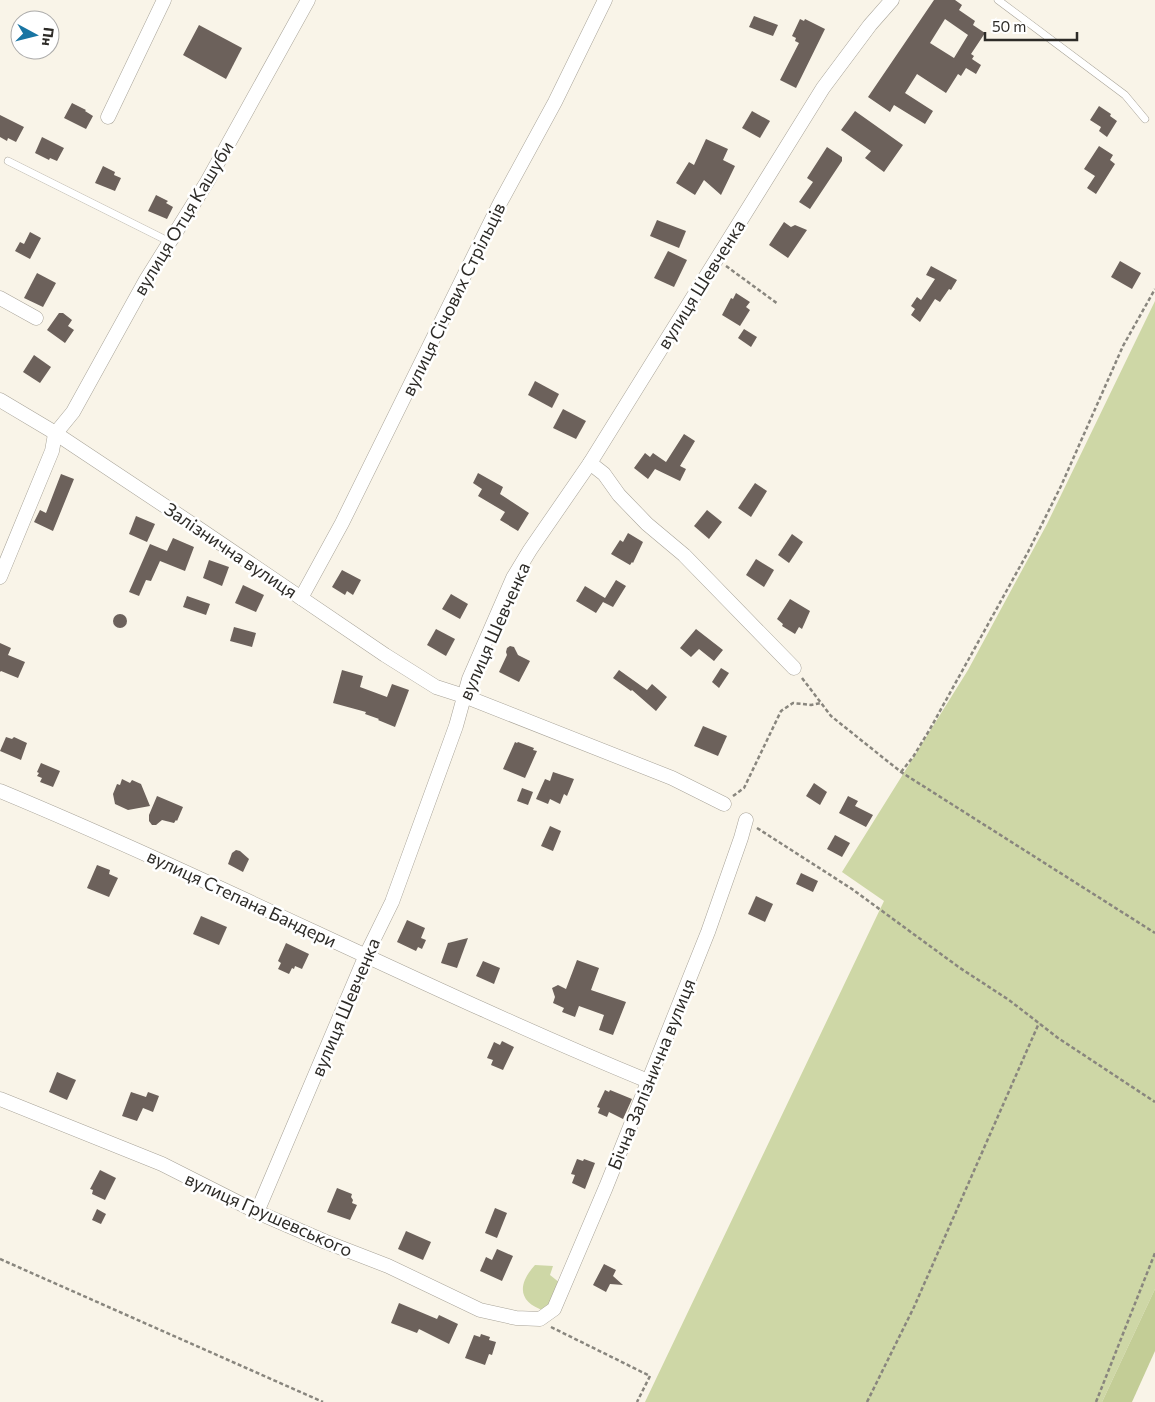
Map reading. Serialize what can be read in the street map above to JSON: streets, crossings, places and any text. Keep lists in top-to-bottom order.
{
  "streets": {
    "street": [
      "вулиця Отця Кашуби",
      "вулиця Шевченка",
      "вулиця Січових Стрільців",
      "Залізнична вулиця",
      "вулиця Степана Бандери",
      "Бічна Залізнична вулиця",
      "вулиця Грушевського"
    ]
  },
  "crossings": [
    ["вулиця Отця Кашуби", "Залізнична вулиця"],
    ["вулиця Шевченка", "Залізнична вулиця"],
    ["вулиця Шевченка", "вулиця Степана Бандери"],
    ["вулиця Шевченка", "вулиця Грушевського"],
    ["вулиця Січових Стрільців", "Залізнична вулиця"],
    ["вулиця Степана Бандери", "Бічна Залізнична вулиця"],
    ["Бічна Залізнична вулиця", "вулиця Грушевського"]
  ],
  "scale_bar": "50 m",
  "north": "right"
}
